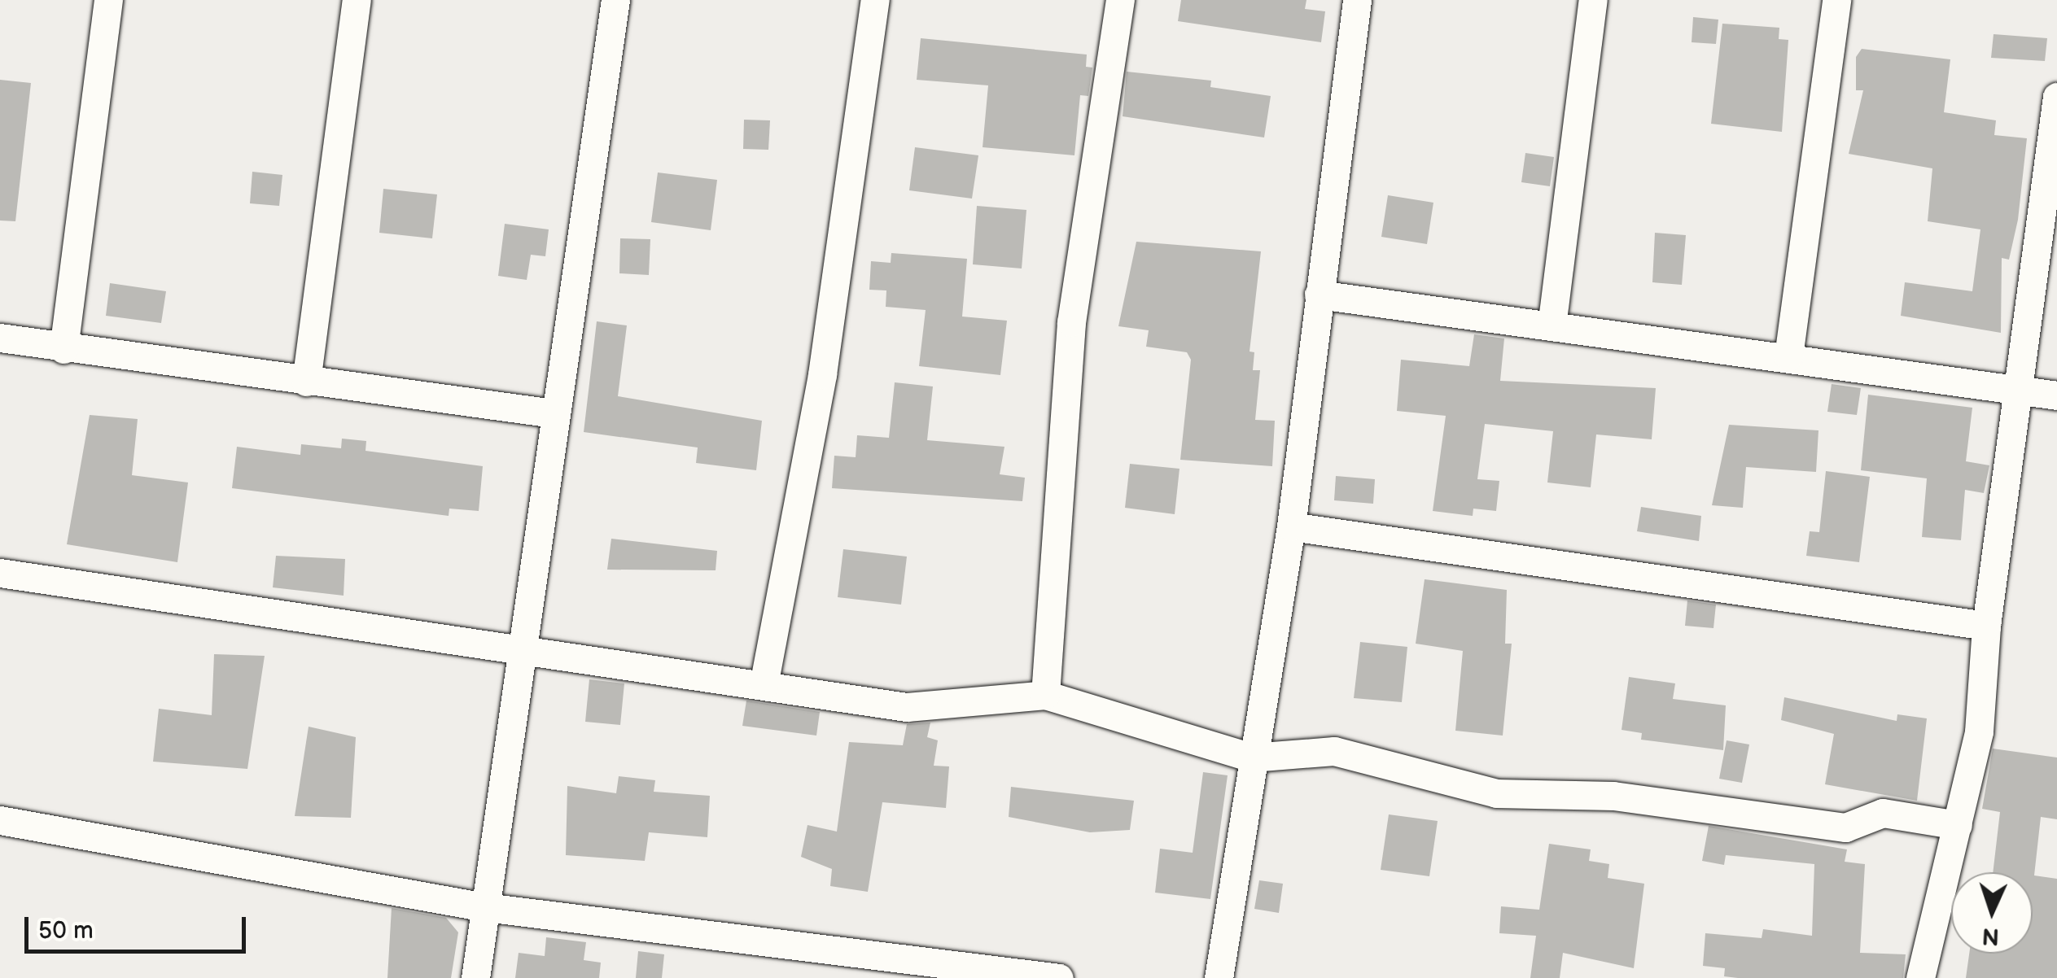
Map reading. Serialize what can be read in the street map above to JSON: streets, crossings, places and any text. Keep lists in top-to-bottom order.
{
  "scale_bar": "50 m",
  "north": "bottom"
}
